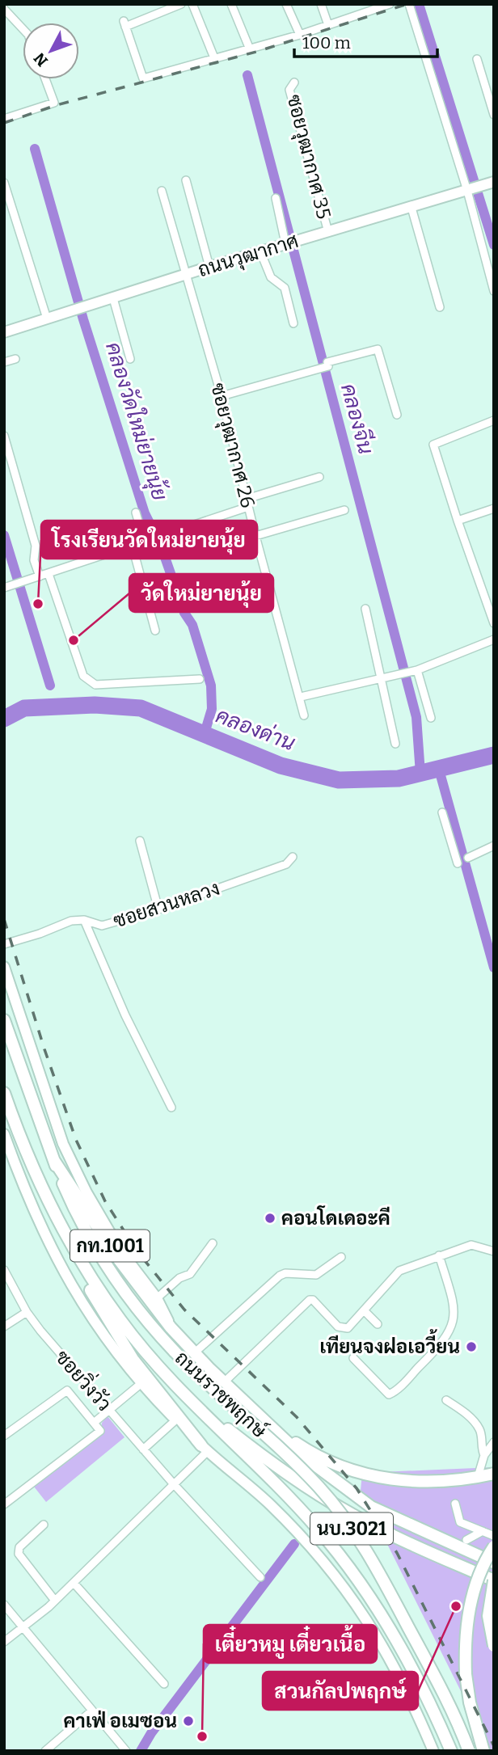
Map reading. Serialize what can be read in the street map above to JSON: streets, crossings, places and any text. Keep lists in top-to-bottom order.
{
  "streets": {
    "main road": [
      "ถนนวุฒากาศ",
      "กท.1001",
      "ถนนราชพฤกษ์",
      "นบ.3021"
    ],
    "street": [
      "ซอยวุฒากาศ 35",
      "ซอยวุฒากาศ 26",
      "ซอยสวนหลวง",
      "ซอยวิ่งวัว"
    ]
  },
  "crossings": [
    ["ซอยวุฒากาศ 35", "ถนนวุฒากาศ"],
    ["ถนนวุฒากาศ", "ซอยวุฒากาศ 26"],
    ["กท.1001", "ถนนราชพฤกษ์"]
  ],
  "water": ["คลองจีน", "คลองวัดใหม่ยายนุ้ย", "คลองด่าน"],
  "places": [
    "โรงเรียนวัดใหม่ยายนุ้ย",
    "วัดใหม่ยายนุ้ย",
    "คอนโดเดอะคี",
    "เทียนจงฝอเอวี้ยน",
    "สวนกัลปพฤกษ์",
    "คาเฟ่ อเมซอน",
    "เตี๋ยวหมู เตี๋ยวเนื้อ"
  ],
  "scale_bar": "100 m",
  "north": "bottom left"
}
